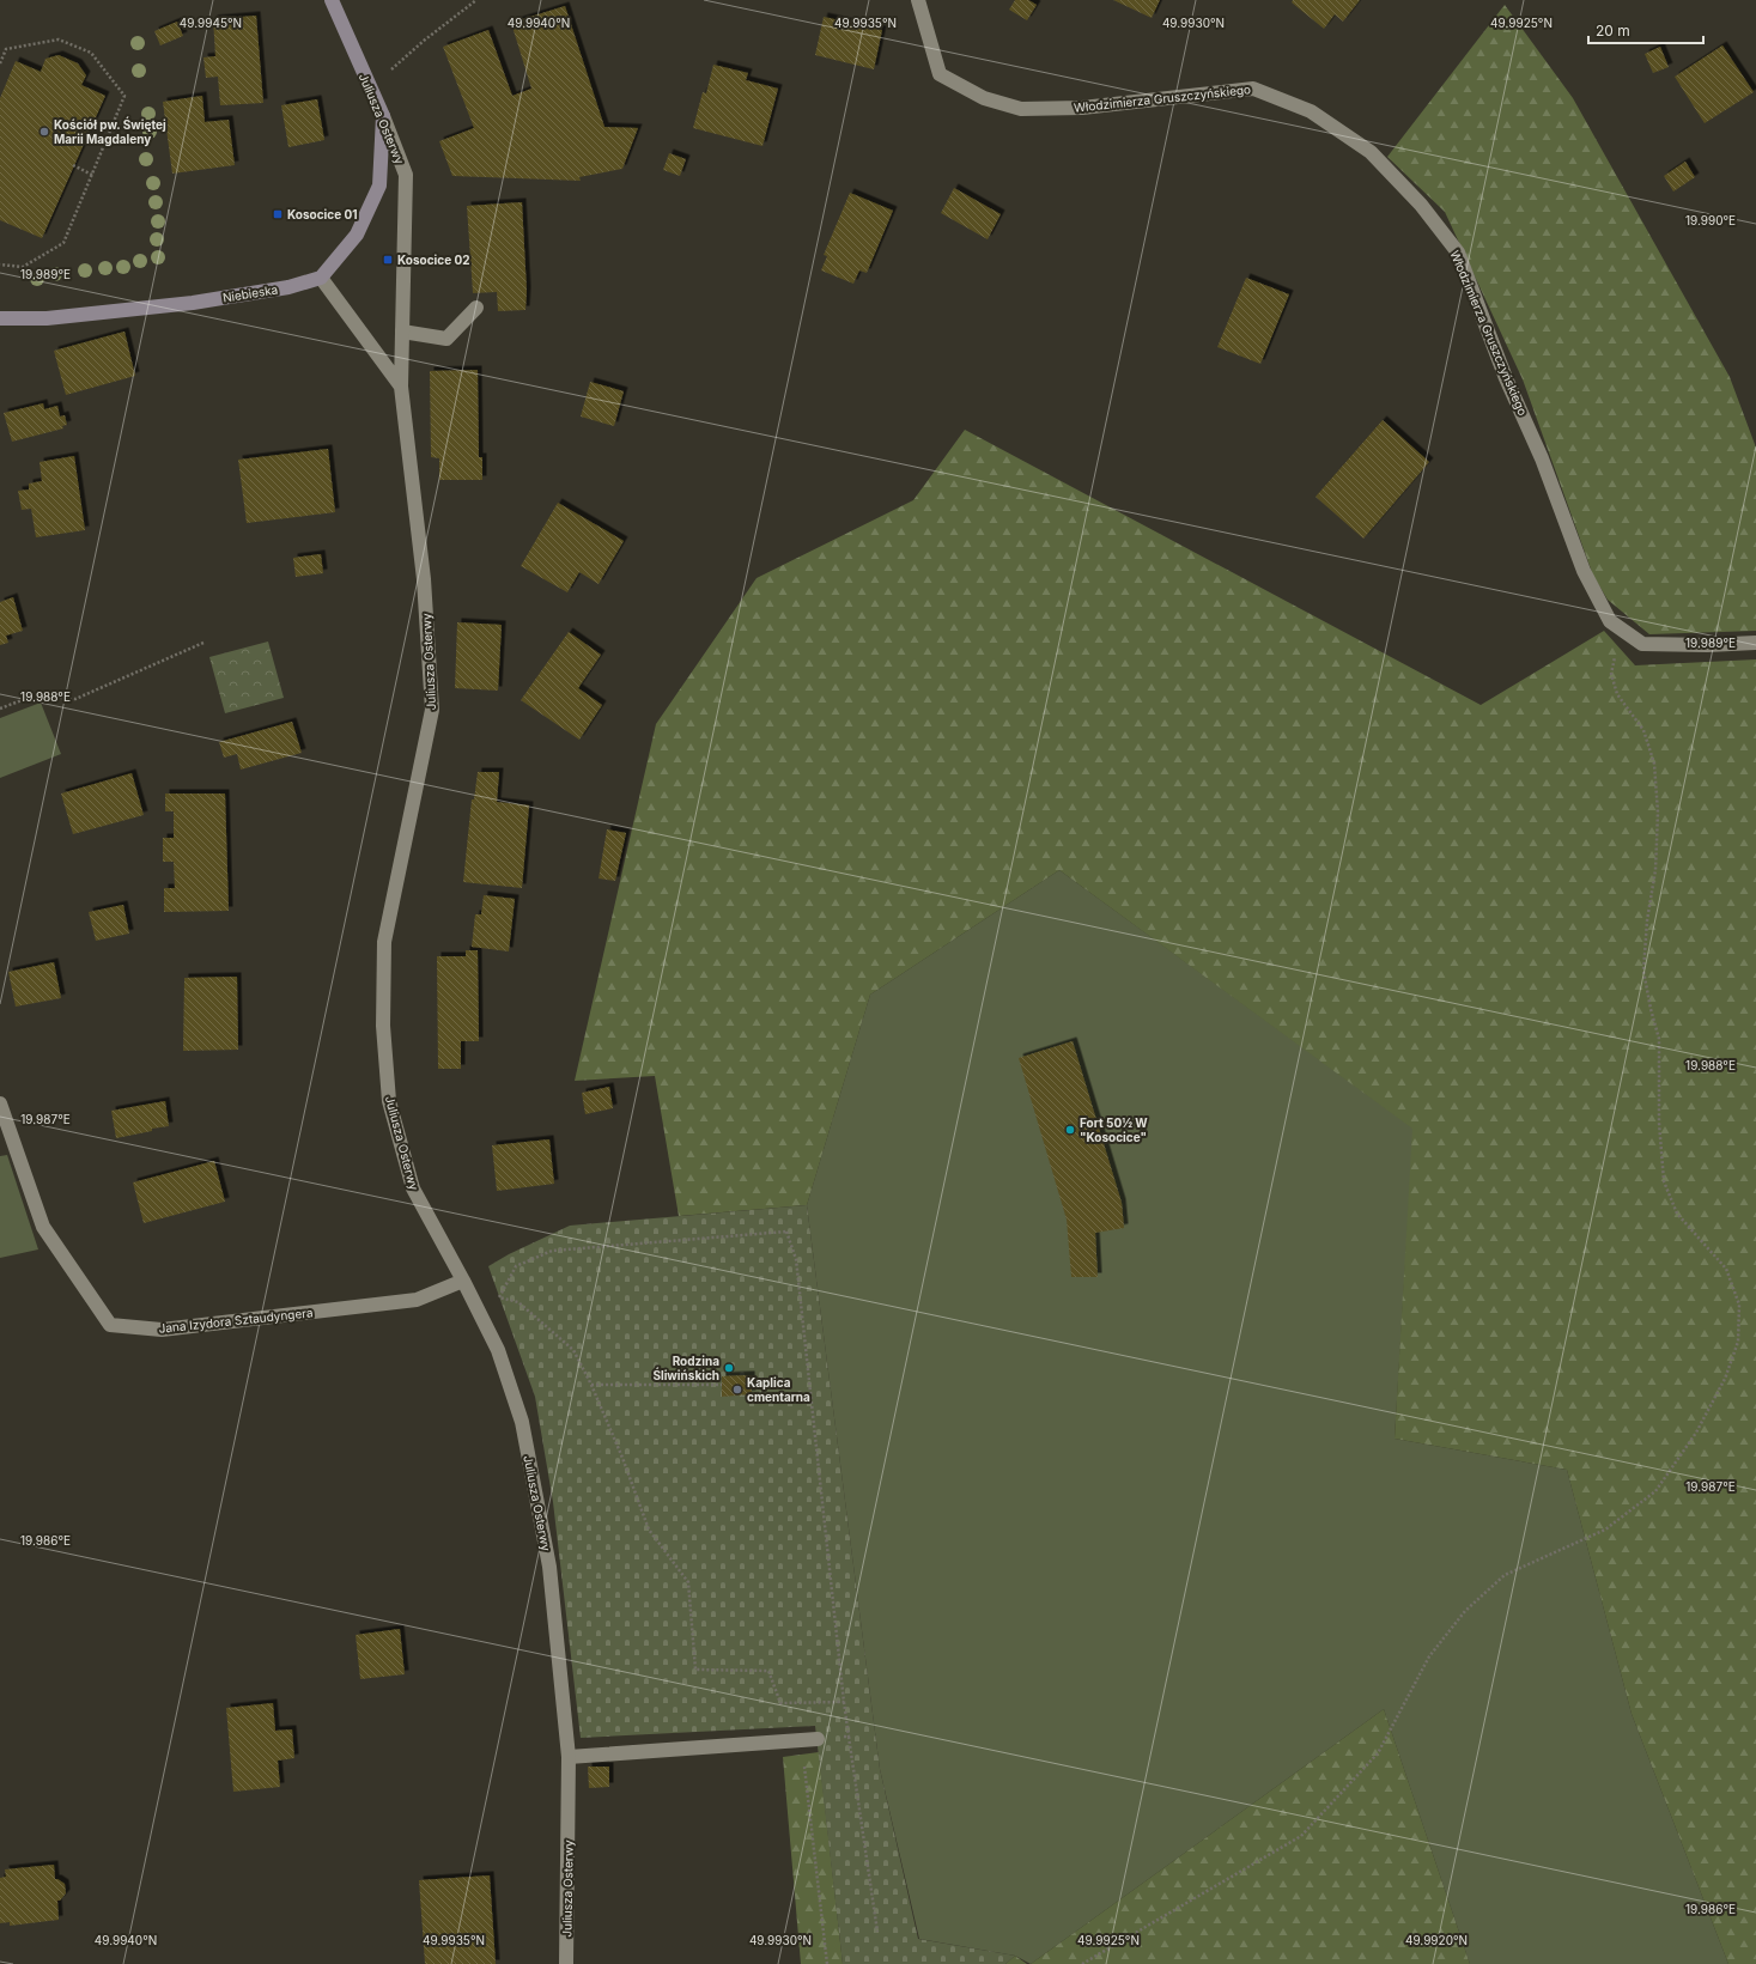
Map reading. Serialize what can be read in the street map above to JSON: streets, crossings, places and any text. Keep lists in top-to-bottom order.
{
  "streets": {
    "street": [
      "Włodzimierza Gruszczyńskiego",
      "Juliusza Osterwy",
      "Niebieska",
      "Jana Izydora Sztaudyngera"
    ]
  },
  "crossings": [
    ["Juliusza Osterwy", "Niebieska"],
    ["Juliusza Osterwy", "Jana Izydora Sztaudyngera"]
  ],
  "places": {
    "other": [
      "Kościół pw. Świętej Marii Magdaleny",
      "Fort 50½ W \"Kosocice\"",
      "Rodzina Śliwińskich",
      "Kaplica cmentarna"
    ],
    "transit": ["Kosocice 01", "Kosocice 02"]
  },
  "scale_bar": "20 m",
  "coordinates": [
    "49.9945°N",
    "49.9940°N",
    "49.9935°N",
    "49.9930°N",
    "49.9925°N",
    "19.990°E",
    "19.989°E",
    "19.988°E",
    "19.987°E",
    "19.986°E",
    "49.9920°N"
  ]
}
